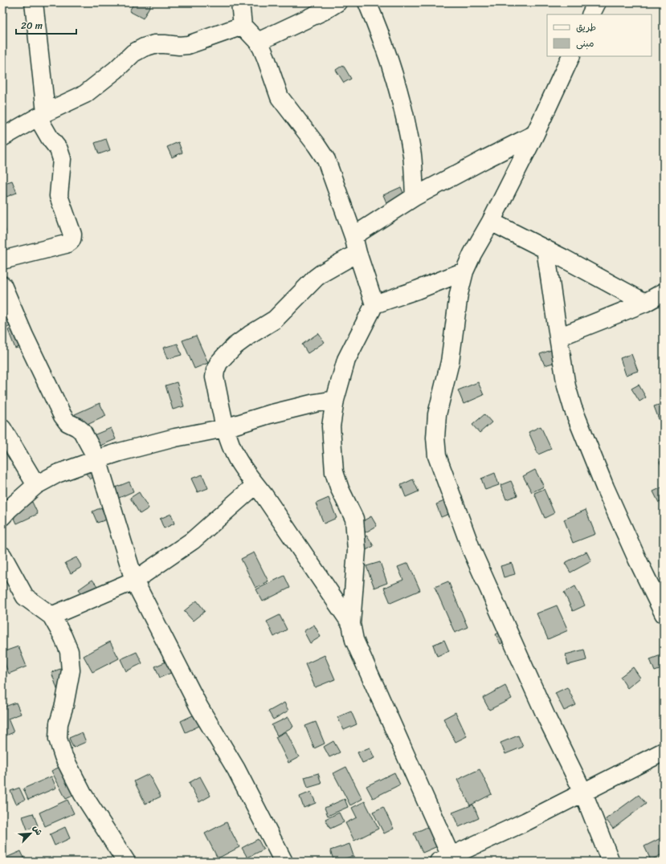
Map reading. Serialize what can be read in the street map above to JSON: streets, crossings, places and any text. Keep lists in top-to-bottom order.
{
  "legend": ["طريق", "مبنى"],
  "scale_bar": "20 m",
  "north": "top right"
}
